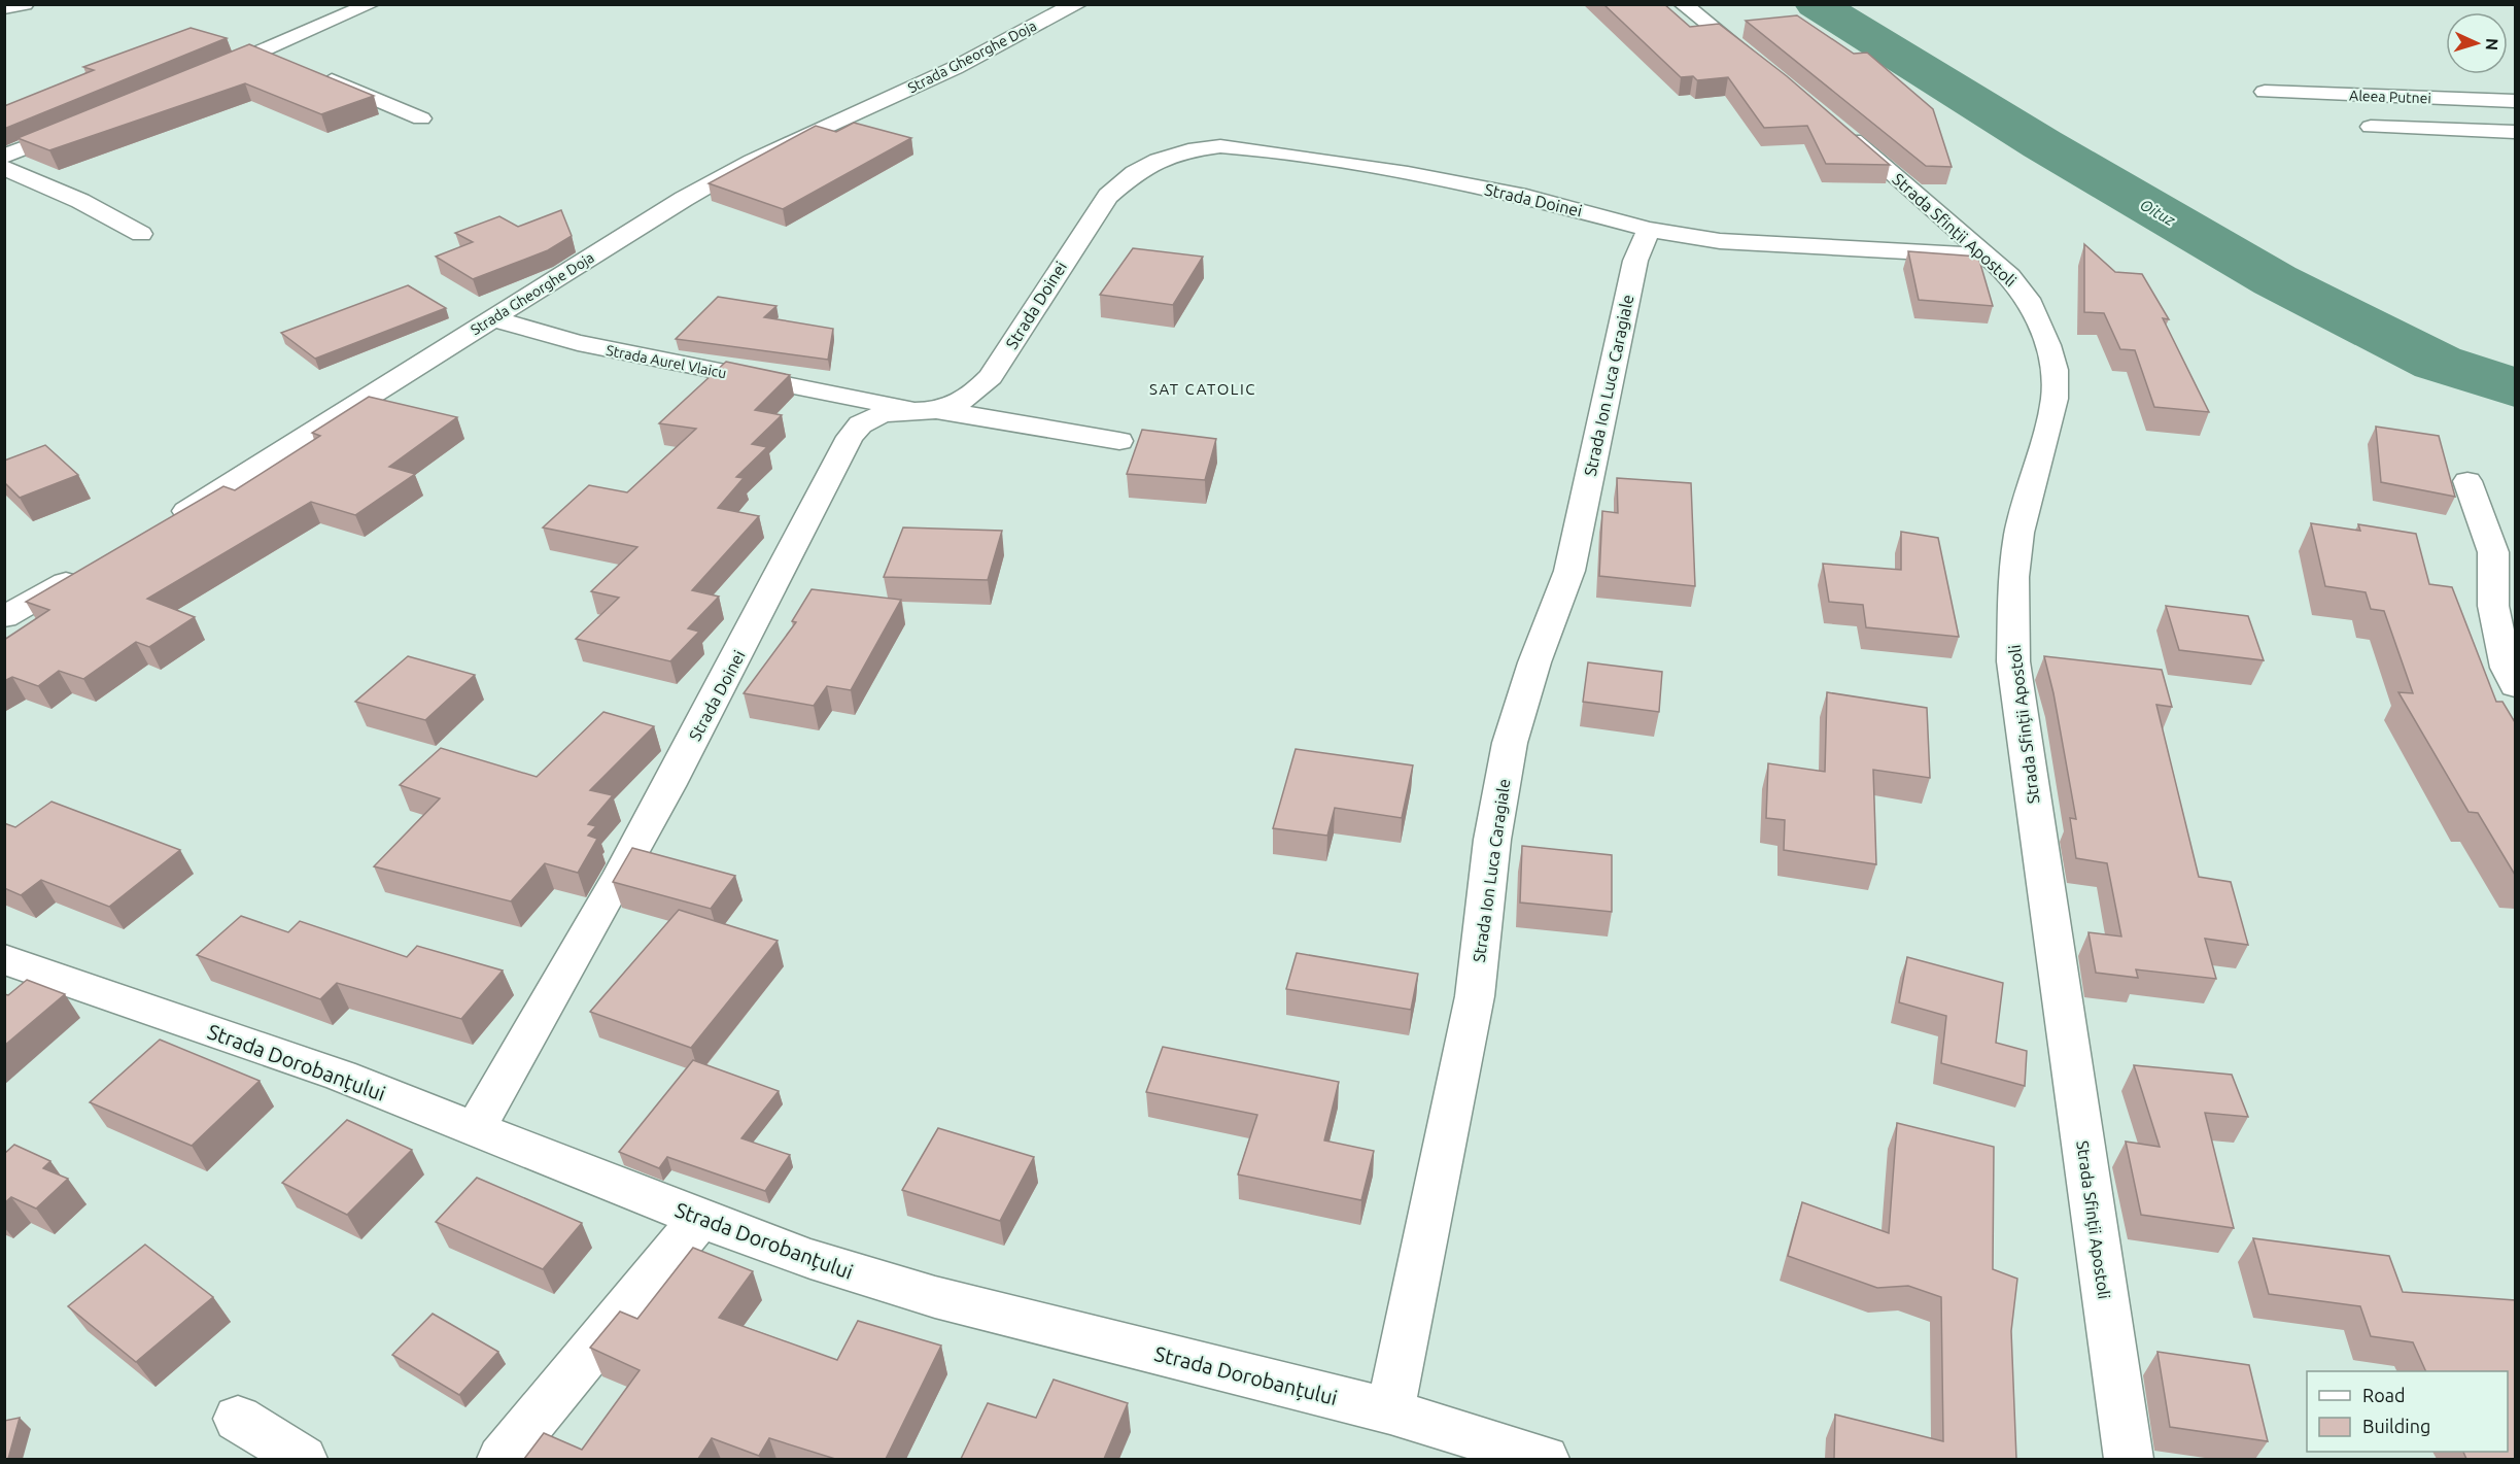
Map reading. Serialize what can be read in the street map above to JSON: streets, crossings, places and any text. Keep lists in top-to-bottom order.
{
  "streets": {
    "street": [
      "Strada Gheorghe Doja",
      "Aleea Putnei",
      "Strada Doinei",
      "Strada Sfinții Apostoli",
      "Strada Aurel Vlaicu",
      "Strada Ion Luca Caragiale",
      "Strada Dorobanțului"
    ]
  },
  "crossings": [
    ["Strada Gheorghe Doja", "Strada Aurel Vlaicu"],
    ["Strada Doinei", "Strada Sfinții Apostoli"],
    ["Strada Doinei", "Strada Aurel Vlaicu"],
    ["Strada Doinei", "Strada Ion Luca Caragiale"],
    ["Strada Doinei", "Strada Dorobanțului"],
    ["Strada Ion Luca Caragiale", "Strada Dorobanțului"]
  ],
  "districts": ["SAT CATOLIC"],
  "water": ["Oituz"],
  "legend": ["Road", "Building"],
  "north": "right"
}
